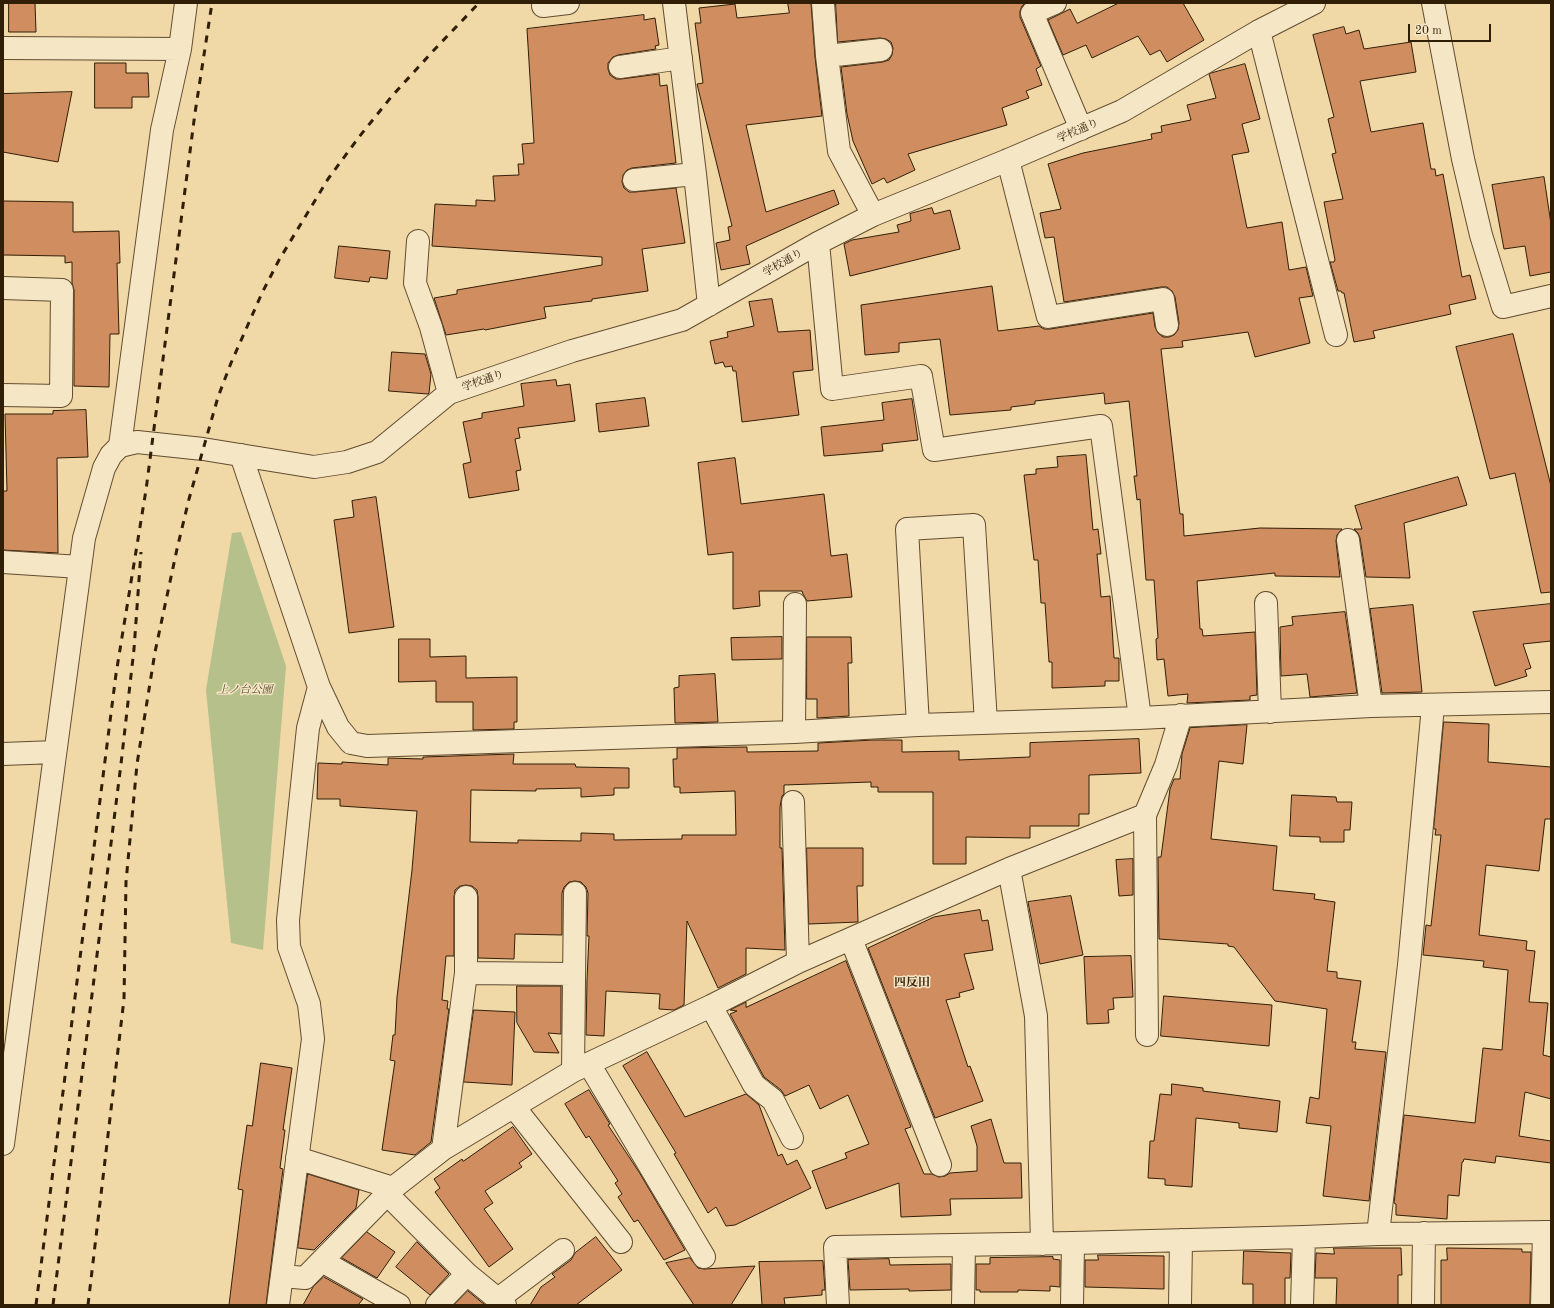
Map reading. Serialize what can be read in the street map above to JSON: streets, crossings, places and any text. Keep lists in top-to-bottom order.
{
  "streets": {
    "street": ["学校通り"]
  },
  "districts": ["四反田"],
  "parks": ["上ノ台公園"],
  "scale_bar": "20 m"
}
